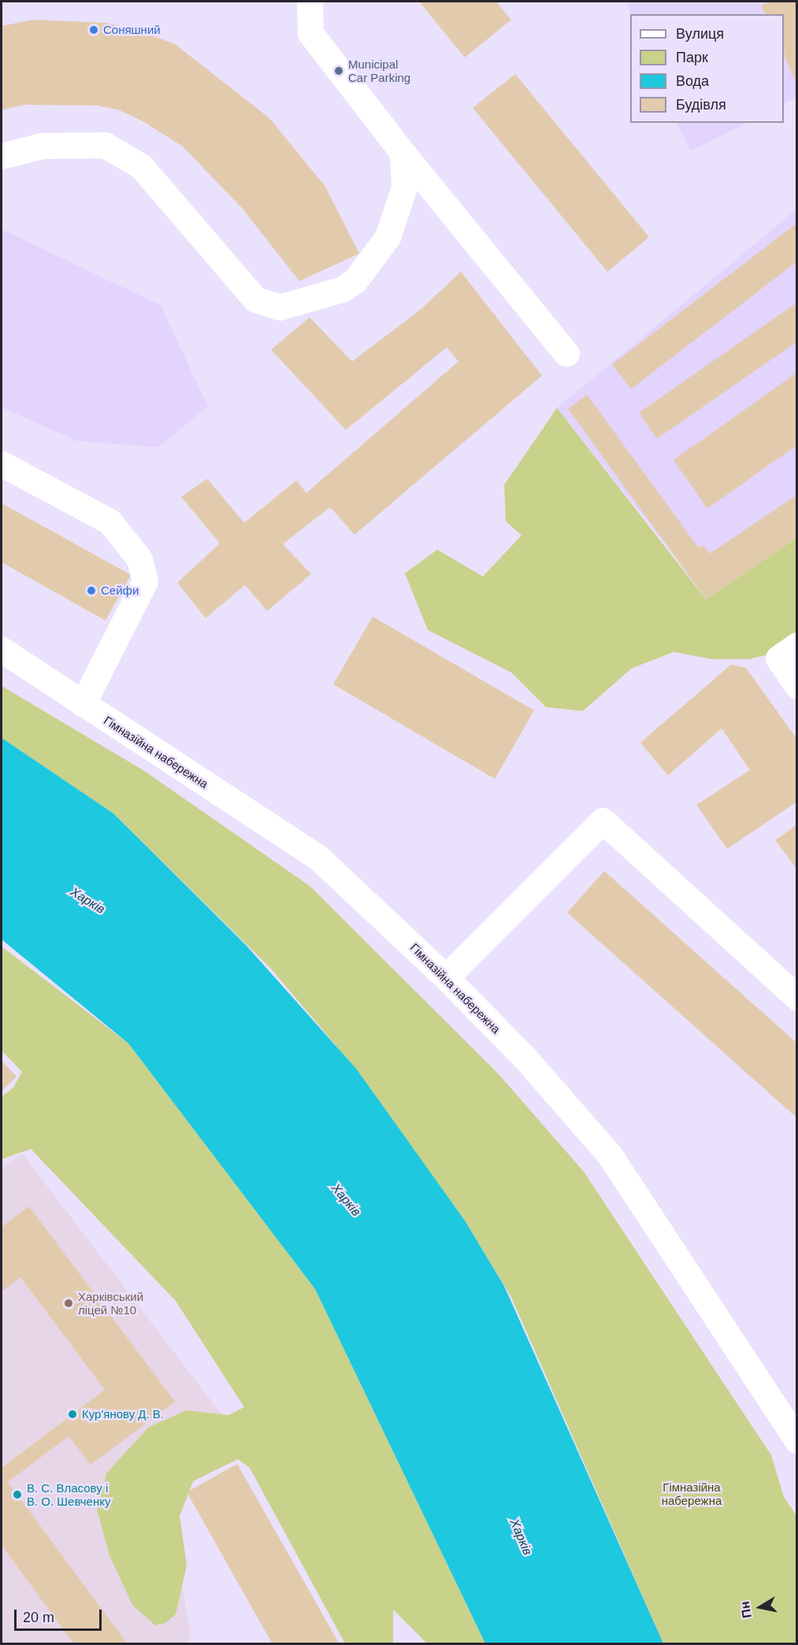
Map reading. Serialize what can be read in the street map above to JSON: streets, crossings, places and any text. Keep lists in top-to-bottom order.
{
  "streets": {
    "main road": ["Гімназійна набережна"]
  },
  "water": ["Харків"],
  "parks": ["Гімназійна набережна"],
  "places": [
    "Соняшний",
    "Municipal Car Parking",
    "Сейфи",
    "Харківський ліцей №10",
    "Кур'янову Д. В.",
    "В. С. Власову і В. О. Шевченку"
  ],
  "legend": [
    "Вулиця",
    "Парк",
    "Вода",
    "Будівля"
  ],
  "scale_bar": "20 m",
  "north": "left"
}
